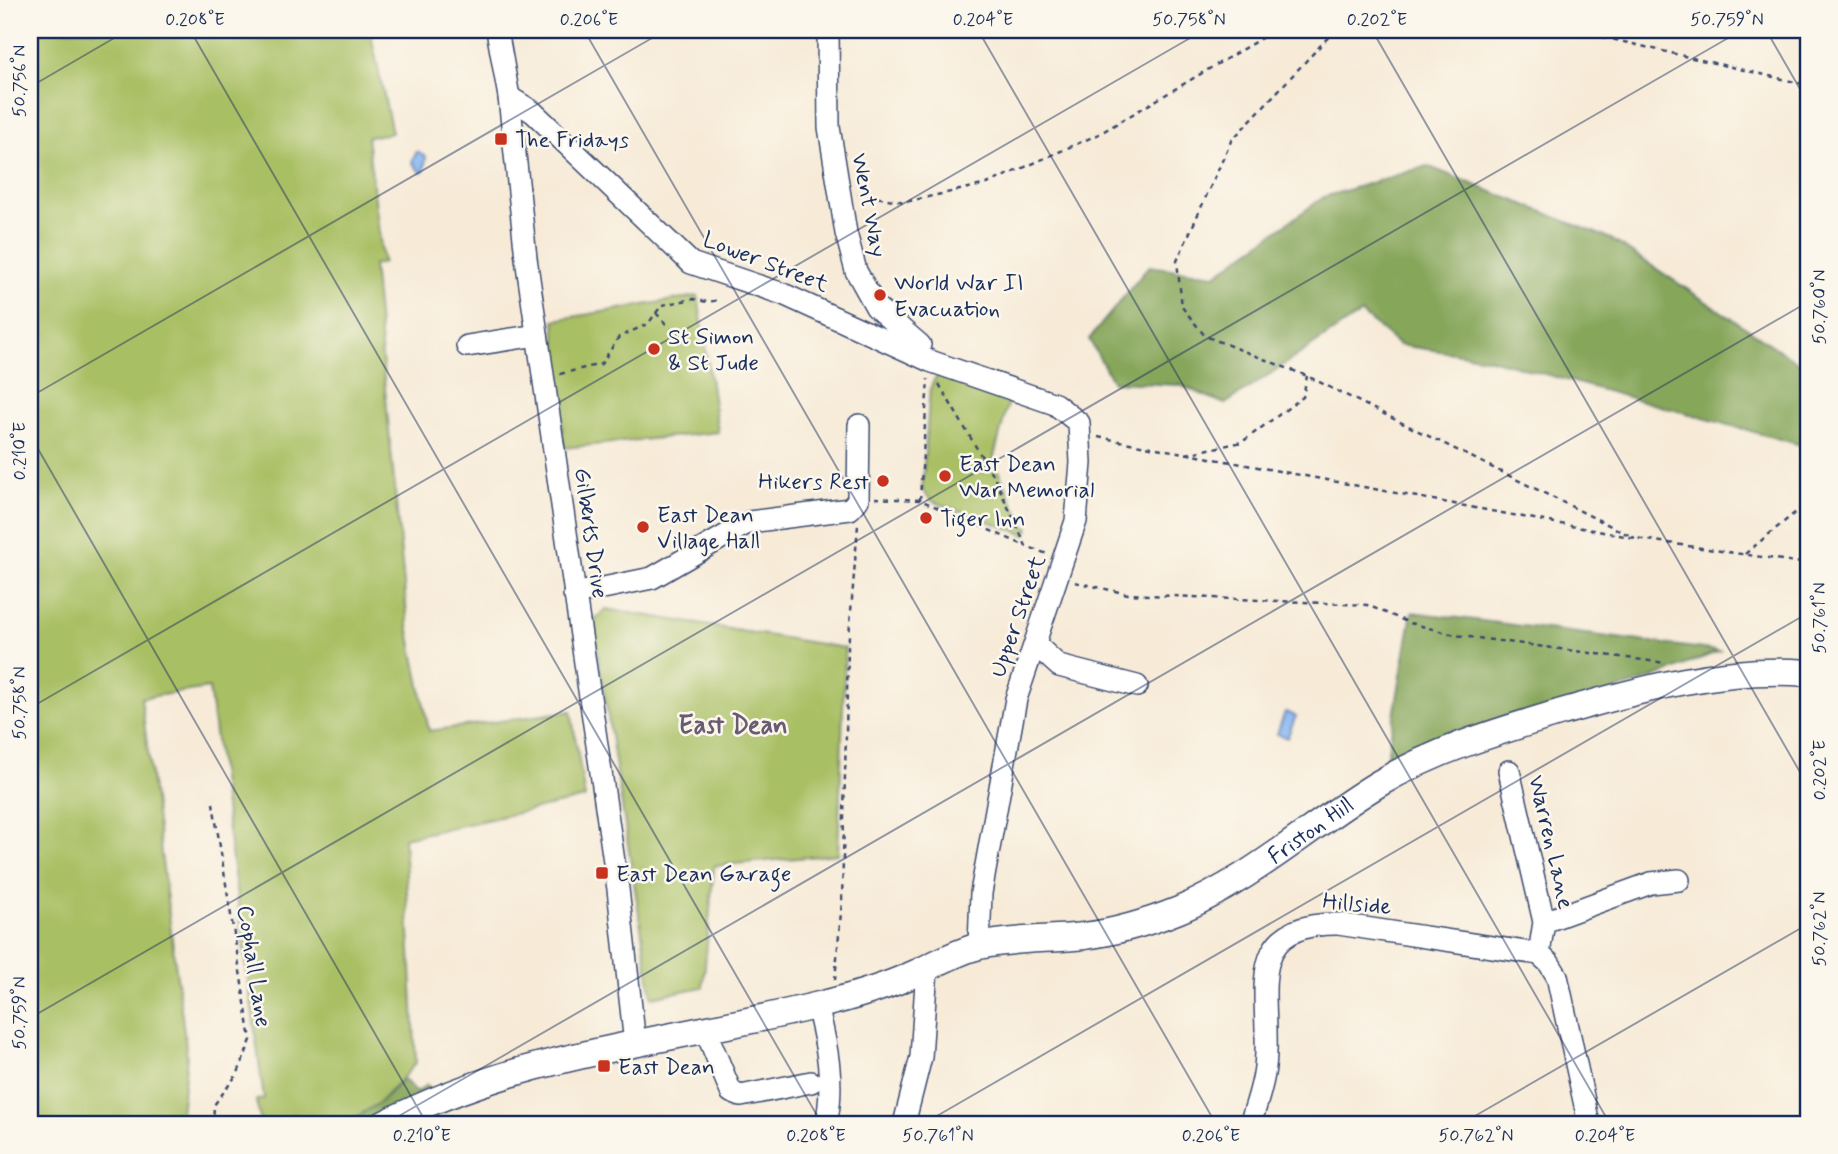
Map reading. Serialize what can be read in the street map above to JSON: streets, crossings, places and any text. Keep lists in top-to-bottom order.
{
  "streets": {
    "main road": ["Friston Hill"],
    "street": [
      "Went Way",
      "Lower Street",
      "Gilberts Drive",
      "Upper Street",
      "Warren Lane",
      "Hillside"
    ],
    "path": ["Cophall Lane"]
  },
  "crossings": [
    ["Went Way", "Lower Street"],
    ["Lower Street", "Gilberts Drive"],
    ["Gilberts Drive", "Friston Hill"],
    ["Upper Street", "Friston Hill"],
    ["Warren Lane", "Hillside"]
  ],
  "districts": ["East Dean"],
  "places": {
    "transit": ["The Fridays", "East Dean Garage", "East Dean"],
    "other": [
      "World War II Evacuation",
      "St Simon & St Jude",
      "East Dean War Memorial",
      "Hikers Rest",
      "Tiger Inn",
      "East Dean Village Hall"
    ]
  },
  "coordinates": [
    "0.208°E",
    "0.206°E",
    "0.204°E",
    "50.758°N",
    "0.202°E",
    "50.759°N",
    "50.756°N",
    "50.760°N",
    "0.210°E",
    "50.761°N",
    "50.762°N"
  ]
}
